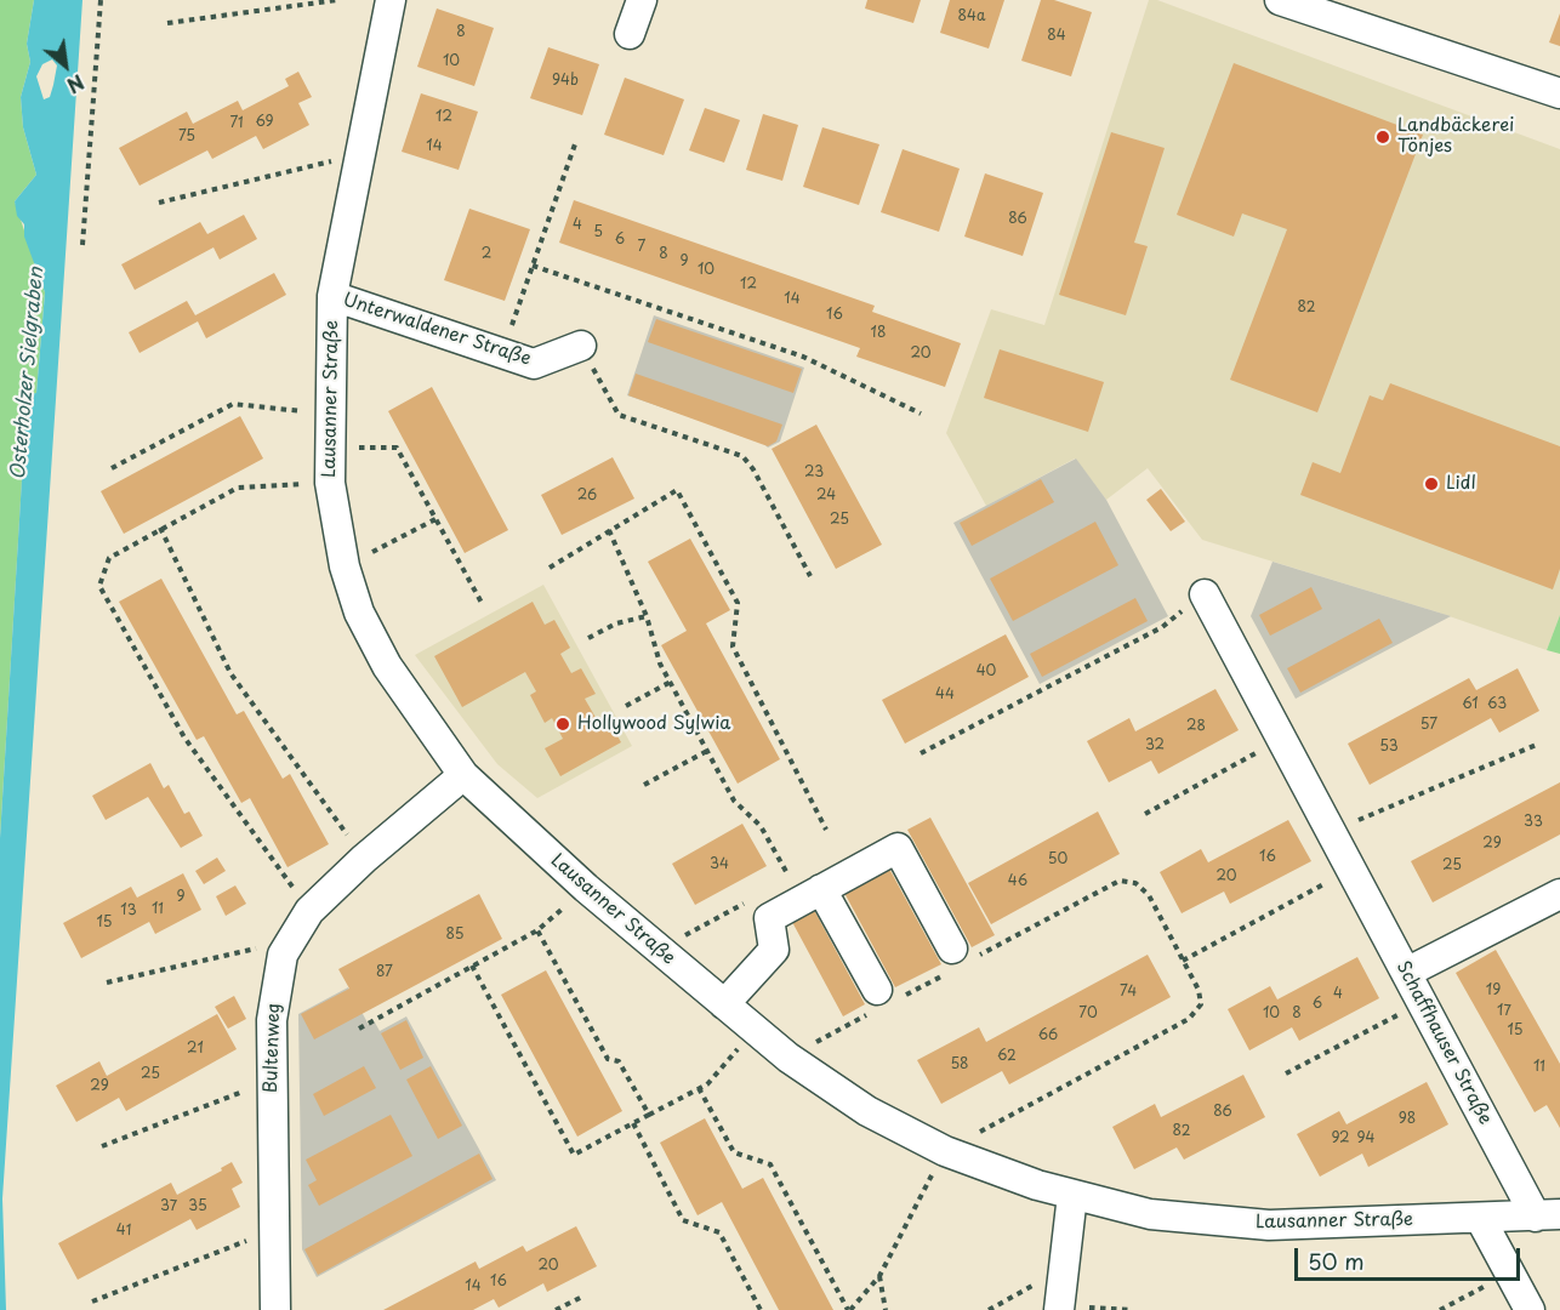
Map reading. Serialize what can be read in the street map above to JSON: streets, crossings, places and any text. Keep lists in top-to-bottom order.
{
  "streets": {
    "street": [
      "Unterwaldener Straße",
      "Lausanner Straße",
      "Schaffhauser Straße",
      "Bultenweg"
    ]
  },
  "crossings": [
    ["Unterwaldener Straße", "Lausanner Straße"],
    ["Lausanner Straße", "Schaffhauser Straße"],
    ["Lausanner Straße", "Bultenweg"]
  ],
  "water": ["Osterholzer Sielgraben"],
  "places": ["Landbäckerei Tönjes", "Lidl", "Hollywood Sylwia"],
  "house_numbers": [
    "84a",
    "8",
    "84",
    "10",
    "94b",
    "12",
    "69",
    "71",
    "75",
    "14",
    "86",
    "4",
    "5",
    "6",
    "7",
    "2",
    "8",
    "9",
    "10",
    "12",
    "14",
    "82",
    "16",
    "18",
    "20",
    "23",
    "26",
    "24",
    "25",
    "40",
    "44",
    "61",
    "63",
    "57",
    "28",
    "32",
    "53",
    "33",
    "29",
    "16",
    "50",
    "34",
    "25",
    "20",
    "46",
    "9",
    "11",
    "13",
    "15",
    "85",
    "87",
    "19",
    "74",
    "4",
    "6",
    "17",
    "70",
    "10",
    "8",
    "15",
    "66",
    "21",
    "62",
    "58",
    "11",
    "25",
    "29",
    "86",
    "98",
    "82",
    "92",
    "94",
    "37",
    "35",
    "41",
    "20",
    "16",
    "14"
  ],
  "scale_bar": "50 m",
  "north": "bottom right"
}
